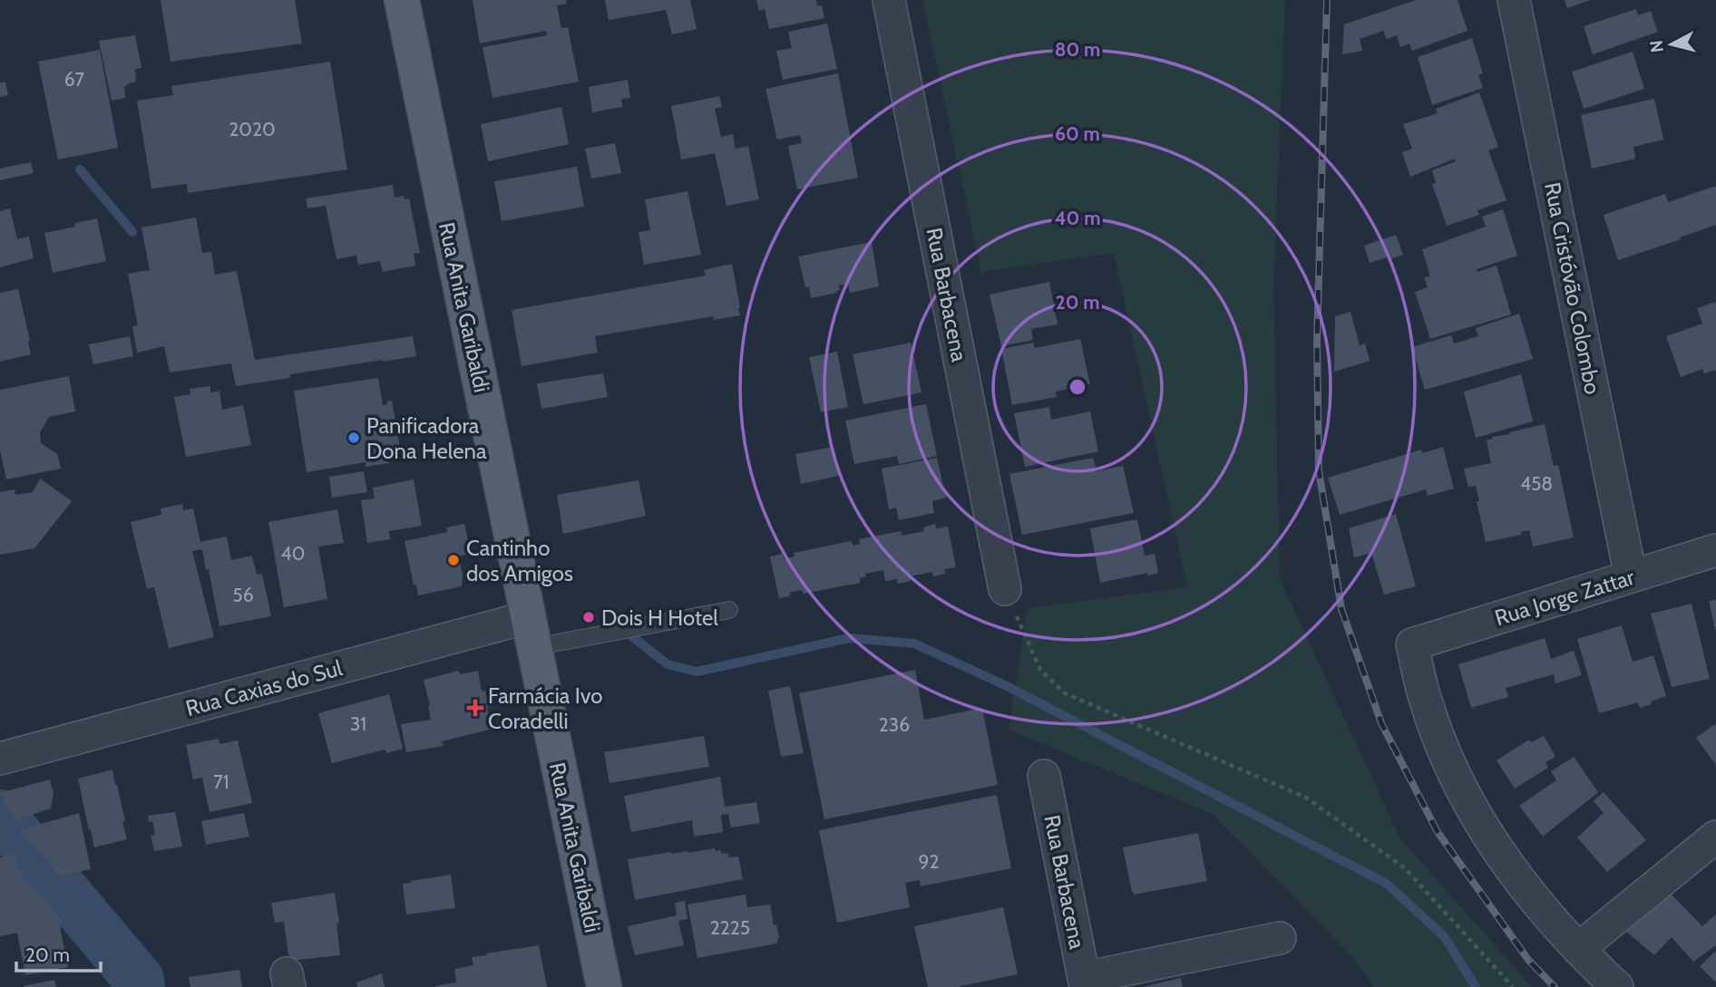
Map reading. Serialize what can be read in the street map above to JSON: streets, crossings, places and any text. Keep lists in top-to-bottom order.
{
  "streets": {
    "main road": ["Rua Anita Garibaldi"],
    "street": [
      "Rua Cristóvão Colombo",
      "Rua Barbacena",
      "Rua Jorge Zattar",
      "Rua Caxias do Sul"
    ]
  },
  "crossings": [
    ["Rua Cristóvão Colombo", "Rua Jorge Zattar"],
    ["Rua Anita Garibaldi", "Rua Caxias do Sul"]
  ],
  "places": {
    "other": ["Panificadora Dona Helena", "Cantinho dos Amigos", "Dois H Hotel"],
    "health": ["Farmácia Ivo Coradelli"]
  },
  "house_numbers": [
    "67",
    "2020",
    "458",
    "40",
    "56",
    "31",
    "236",
    "71",
    "92",
    "2225"
  ],
  "scale_bar": "20 m",
  "north": "left",
  "rings": [
    "80 m",
    "60 m",
    "40 m",
    "20 m"
  ]
}
